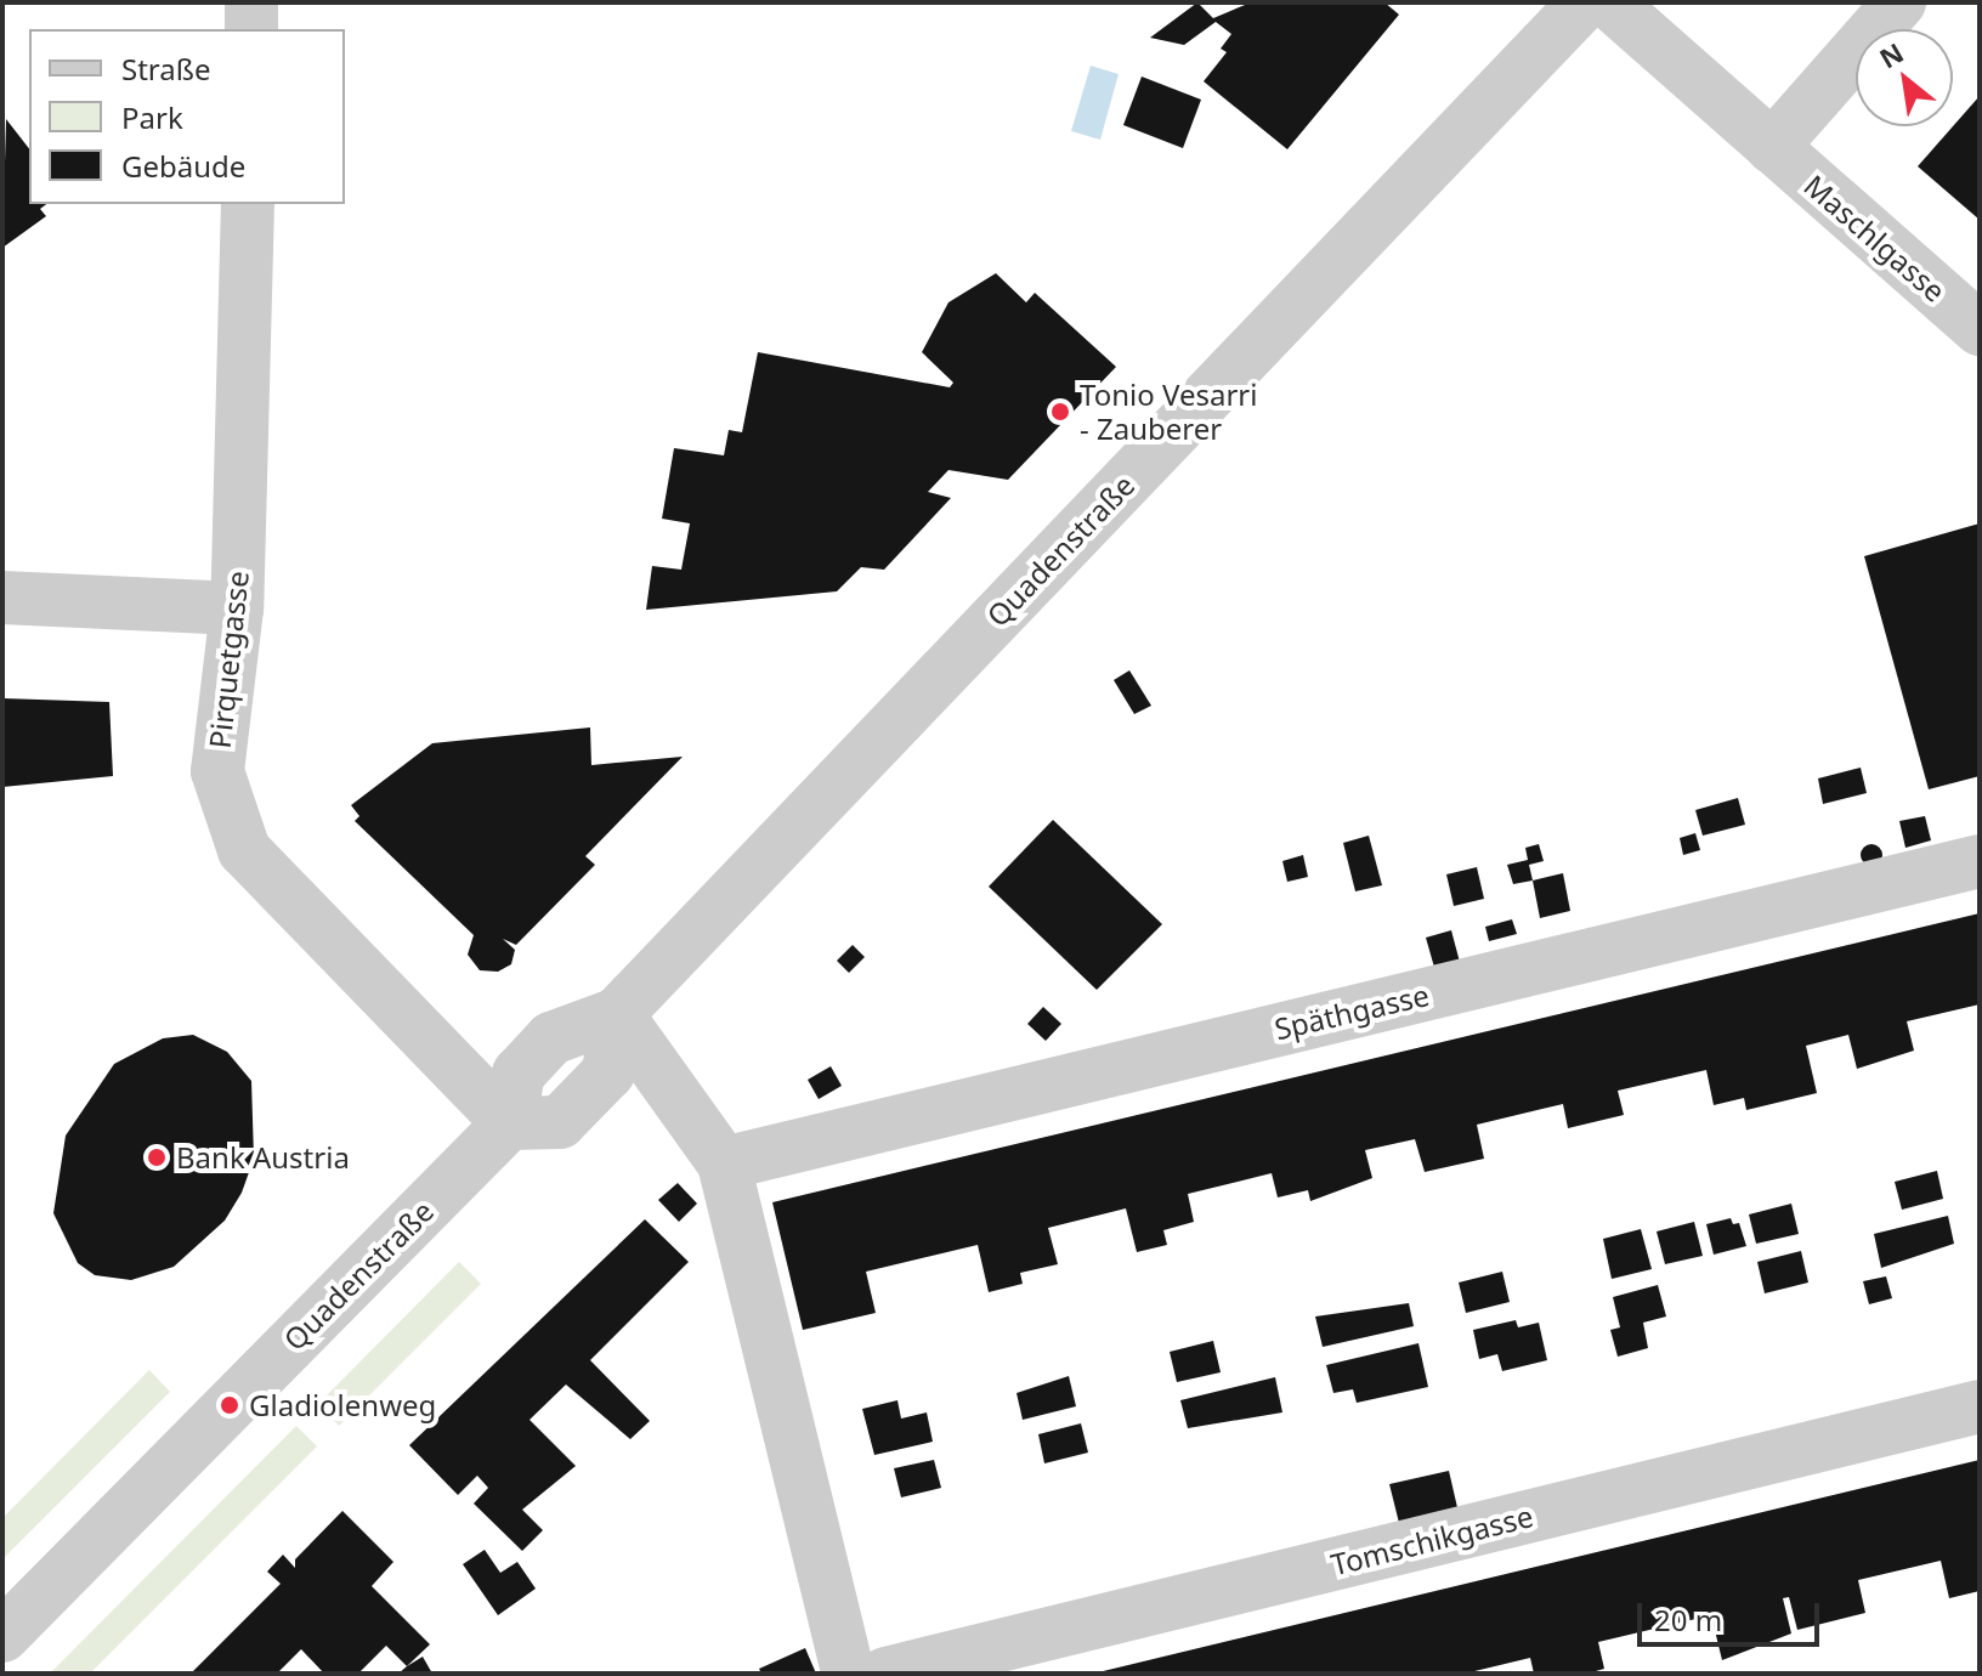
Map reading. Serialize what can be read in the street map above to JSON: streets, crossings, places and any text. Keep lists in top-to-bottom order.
{
  "streets": {
    "street": [
      "Maschlgasse",
      "Quadenstraße",
      "Pirquetgasse",
      "Späthgasse",
      "Tomschikgasse"
    ]
  },
  "crossings": [
    ["Quadenstraße", "Pirquetgasse"]
  ],
  "places": ["Tonio Vesarri - Zauberer", "Bank Austria", "Gladiolenweg"],
  "legend": ["Straße", "Park", "Gebäude"],
  "scale_bar": "20 m",
  "north": "top left"
}
